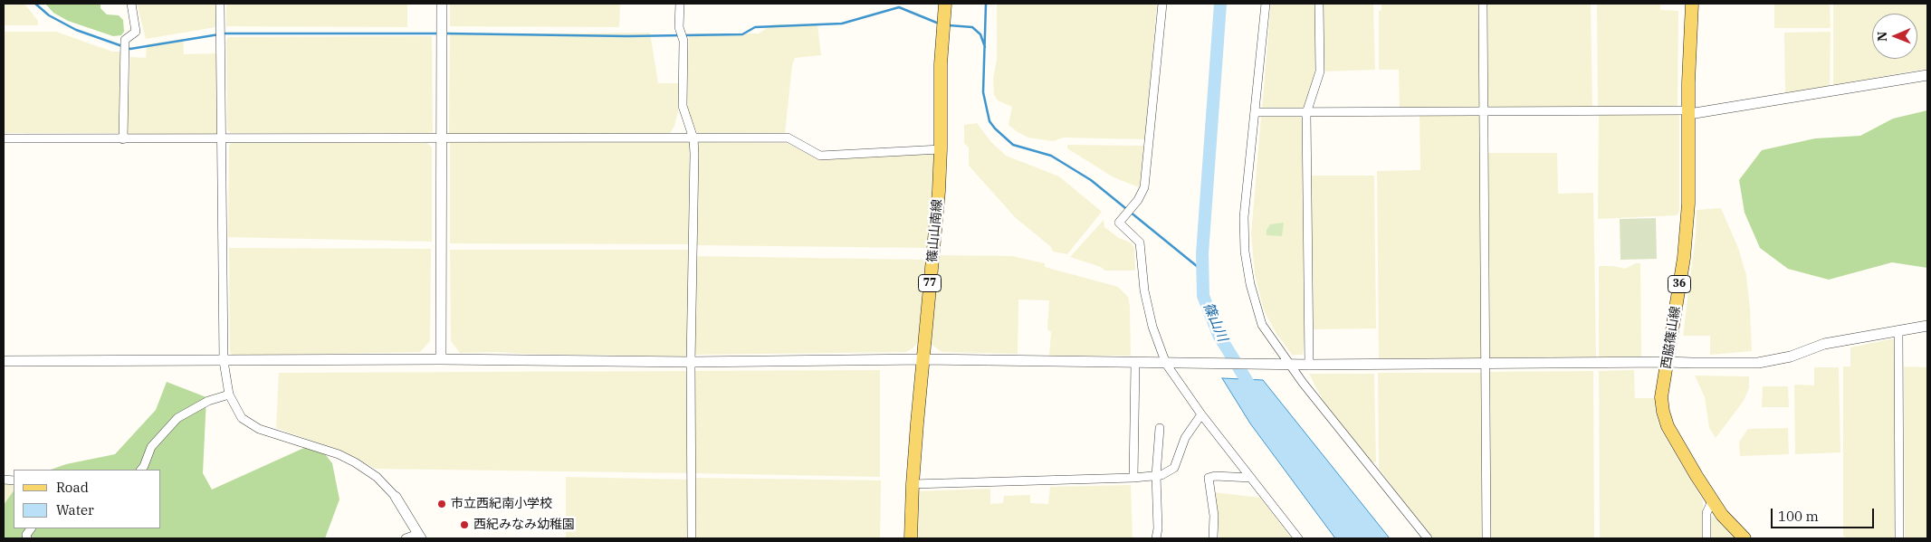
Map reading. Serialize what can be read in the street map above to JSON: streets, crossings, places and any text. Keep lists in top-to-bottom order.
{
  "streets": {
    "main road": [
      "篠山山南線",
      "77",
      "36",
      "西脇篠山線"
    ]
  },
  "water": ["篠山川"],
  "places": ["市立西紀南小学校", "西紀みなみ幼稚園"],
  "legend": ["Road", "Water"],
  "scale_bar": "100 m",
  "north": "left"
}
